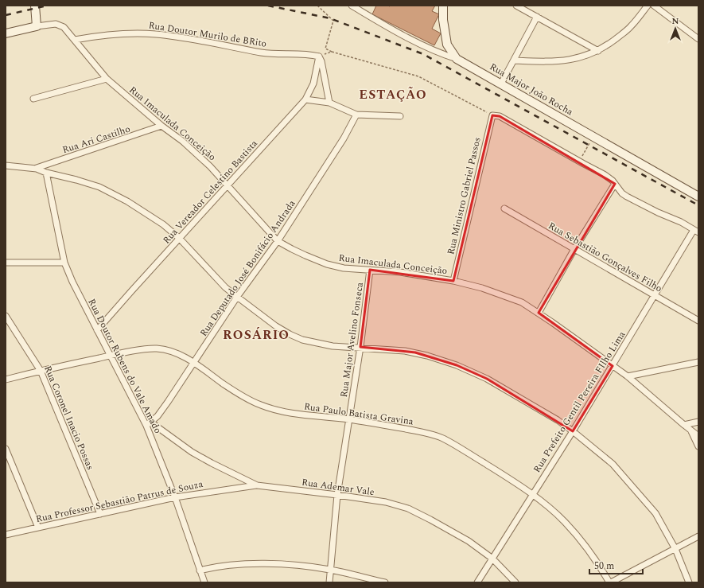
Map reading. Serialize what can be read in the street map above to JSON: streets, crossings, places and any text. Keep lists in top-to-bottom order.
{
  "streets": {
    "main road": ["Rua Major João Rocha"],
    "street": [
      "Rua Doutor Murilo de BRito",
      "Rua Imaculada Conceição",
      "Rua Ari Castilho",
      "Rua Vereador Celestino Bastista",
      "Rua Ministro Gabriel Passos",
      "Rua Sebastião Gonçalves Filho",
      "Rua Deputado José Bonifácio Andrada",
      "Rua Major Avelino Fonseca",
      "Rua Doutor Rubens do Vale Amado",
      "Rua Prefeito Gentil Pereira FIlho Lima",
      "Rua Paulo Batista Gravina",
      "Rua Coronel Inacio Possas",
      "Rua Ademar Vale",
      "Rua Professor Sebastião Patrus de Souza"
    ]
  },
  "crossings": [
    ["Rua Doutor Murilo de BRito", "Rua Imaculada Conceição"],
    ["Rua Doutor Murilo de BRito", "Rua Vereador Celestino Bastista"],
    ["Rua Imaculada Conceição", "Rua Ari Castilho"],
    ["Rua Imaculada Conceição", "Rua Vereador Celestino Bastista"],
    ["Rua Imaculada Conceição", "Rua Ministro Gabriel Passos"],
    ["Rua Imaculada Conceição", "Rua Deputado José Bonifácio Andrada"],
    ["Rua Imaculada Conceição", "Rua Major Avelino Fonseca"],
    ["Rua Imaculada Conceição", "Rua Prefeito Gentil Pereira FIlho Lima"],
    ["Rua Vereador Celestino Bastista", "Rua Doutor Rubens do Vale Amado"],
    ["Rua Sebastião Gonçalves Filho", "Rua Prefeito Gentil Pereira FIlho Lima"],
    ["Rua Deputado José Bonifácio Andrada", "Rua Doutor Rubens do Vale Amado"],
    ["Rua Deputado José Bonifácio Andrada", "Rua Paulo Batista Gravina"],
    ["Rua Deputado José Bonifácio Andrada", "Rua Ademar Vale"],
    ["Rua Major Avelino Fonseca", "Rua Paulo Batista Gravina"],
    ["Rua Major Avelino Fonseca", "Rua Ademar Vale"],
    ["Rua Doutor Rubens do Vale Amado", "Rua Paulo Batista Gravina"],
    ["Rua Doutor Rubens do Vale Amado", "Rua Ademar Vale"],
    ["Rua Doutor Rubens do Vale Amado", "Rua Professor Sebastião Patrus de Souza"],
    ["Rua Prefeito Gentil Pereira FIlho Lima", "Rua Paulo Batista Gravina"],
    ["Rua Prefeito Gentil Pereira FIlho Lima", "Rua Ademar Vale"],
    ["Rua Paulo Batista Gravina", "Rua Coronel Inacio Possas"],
    ["Rua Coronel Inacio Possas", "Rua Professor Sebastião Patrus de Souza"],
    ["Rua Ademar Vale", "Rua Professor Sebastião Patrus de Souza"]
  ],
  "districts": ["ESTAÇÃO", "ROSÁRIO"],
  "scale_bar": "50 m",
  "north": "top"
}
